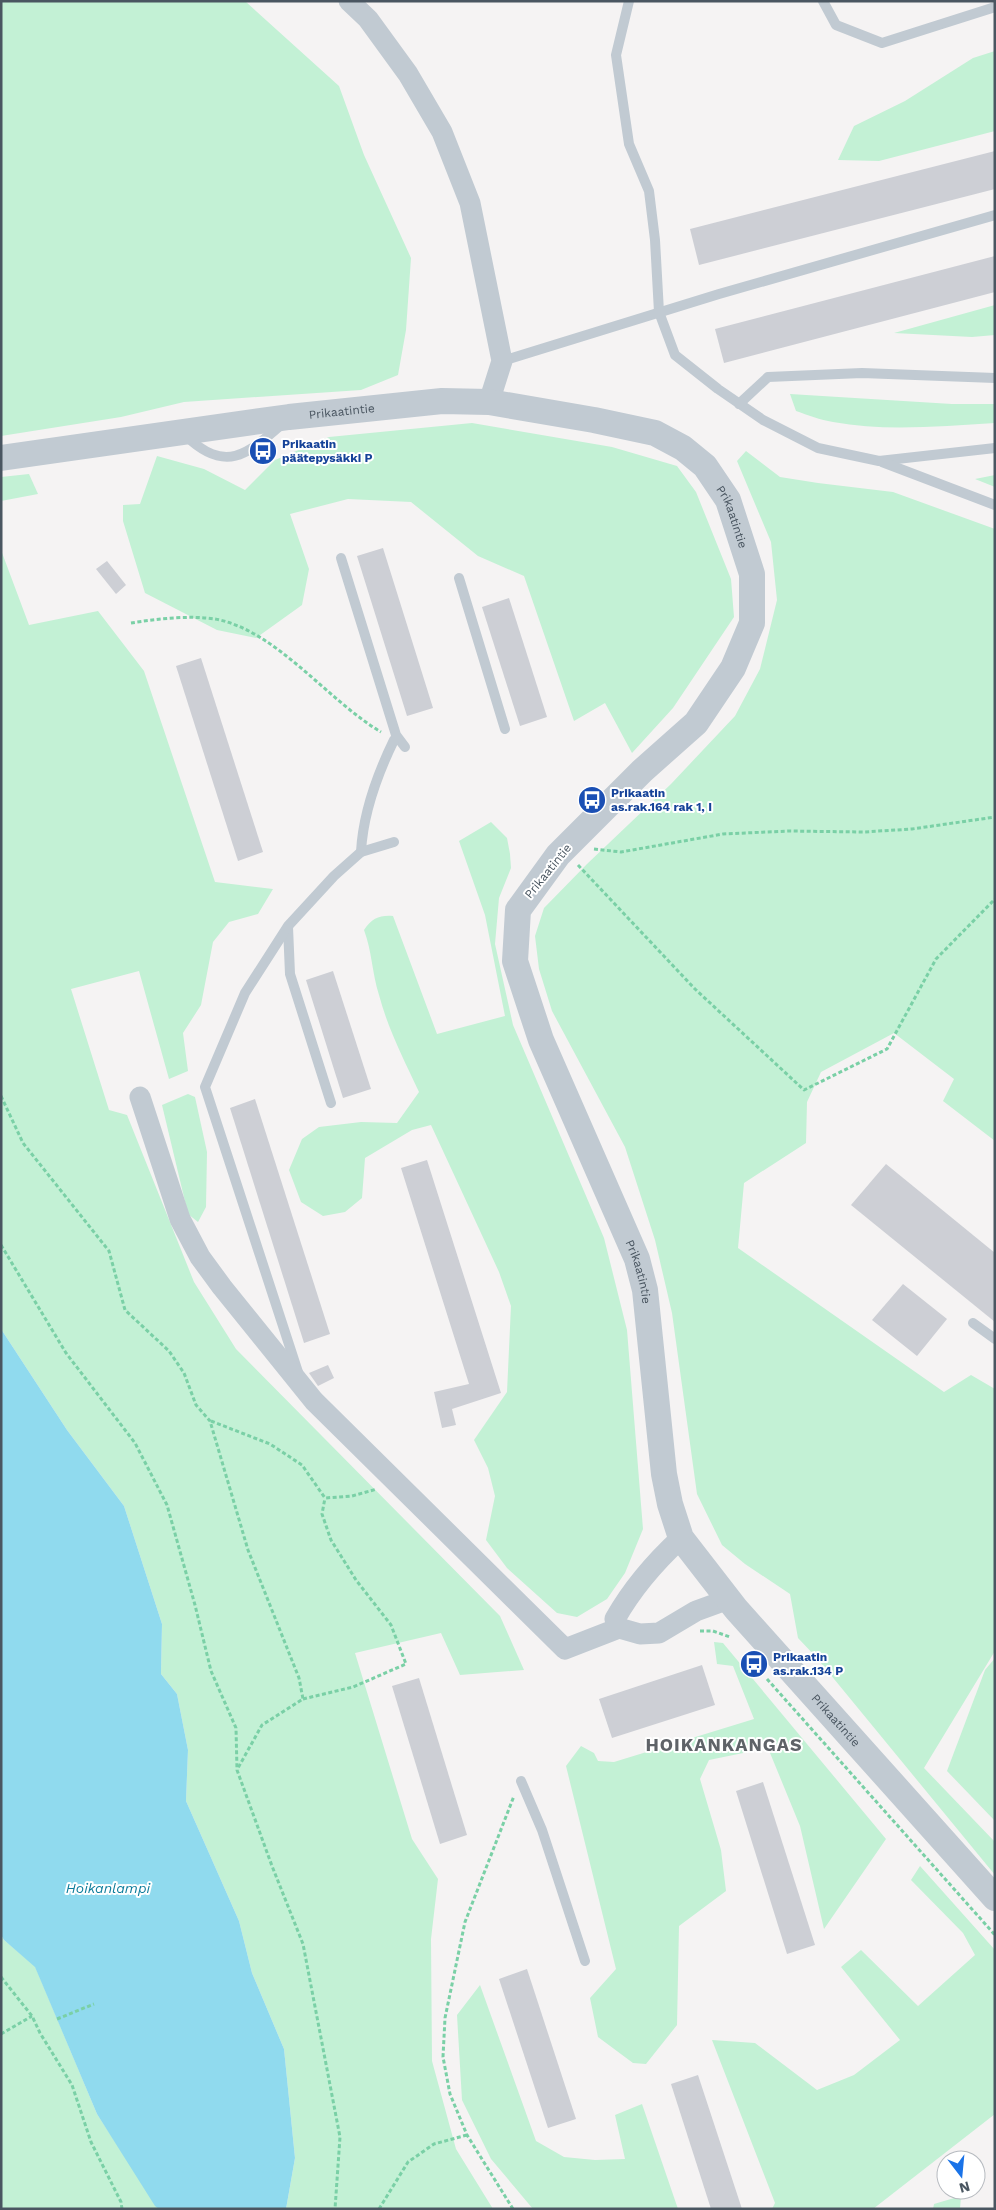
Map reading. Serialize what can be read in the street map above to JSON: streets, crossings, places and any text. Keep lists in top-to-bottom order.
{
  "streets": {
    "street": ["Prikaatintie"]
  },
  "districts": ["HOIKANKANGAS"],
  "water": ["Hoikanlampi"],
  "places": {
    "bus stop": ["Prikaatin päätepysäkki P", "Prikaatin as.rak.164 rak 1, I", "Prikaatin as.rak.134 P"]
  },
  "north": "bottom"
}
